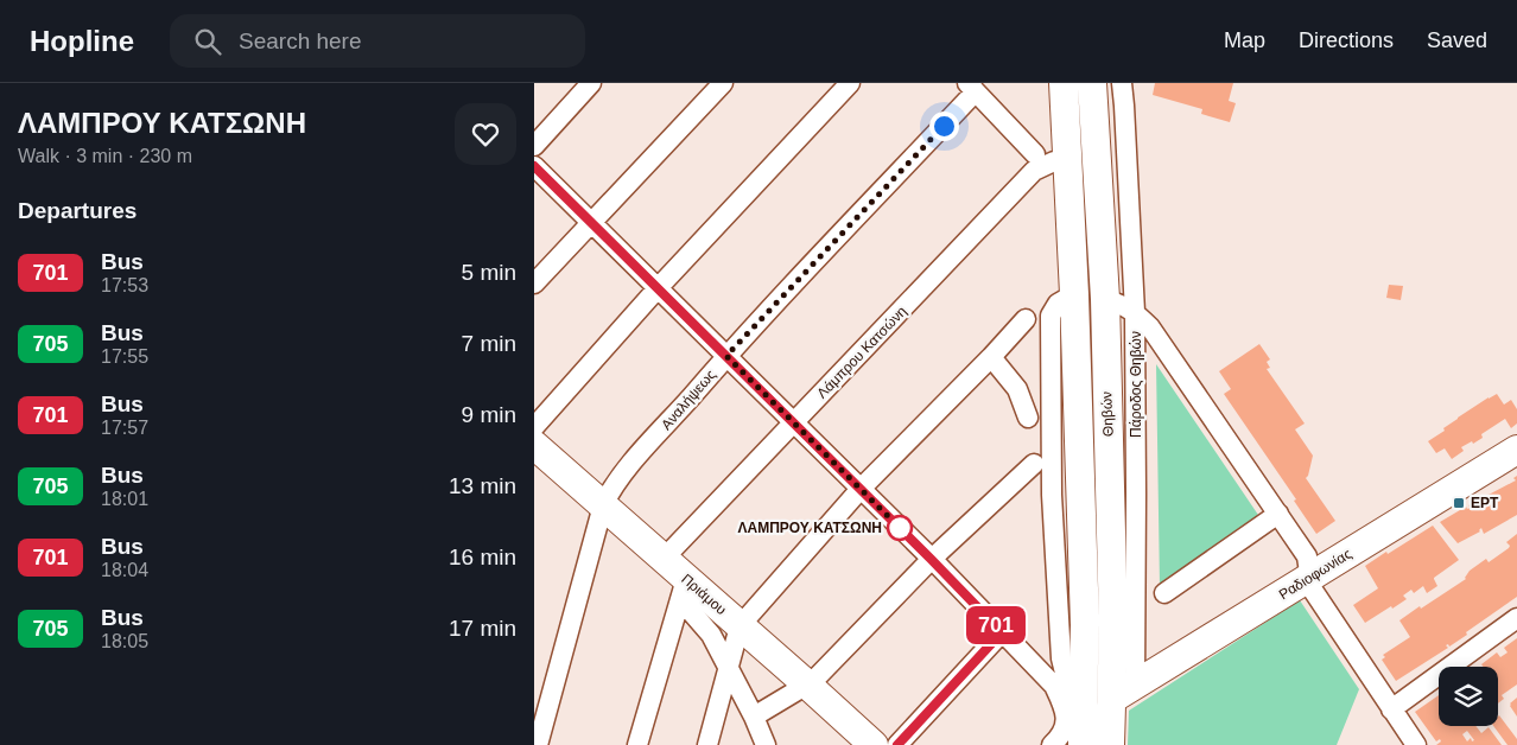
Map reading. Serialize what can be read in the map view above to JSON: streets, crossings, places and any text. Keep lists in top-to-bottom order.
{
  "streets": {
    "main road": ["Θηβών", "Ραδιοφωνίας", "Πριάμου"],
    "street": ["Λάμπρου Κατσώνη", "Πάροδος Θηβών", "Αναλήψεως"]
  },
  "crossings": [
    ["Λάμπρου Κατσώνη", "Θηβών"],
    ["Λάμπρου Κατσώνη", "Πριάμου"],
    ["Πάροδος Θηβών", "Θηβών"],
    ["Πάροδος Θηβών", "Ραδιοφωνίας"],
    ["Αναλήψεως", "Πριάμου"],
    ["Θηβών", "Ραδιοφωνίας"]
  ],
  "places": {
    "transit": ["ΕΡΤ"],
    "other": ["ΛΑΜΠΡΟΥ ΚΑΤΣΩΝΗ"]
  },
  "lines": ["bus line 701"],
  "page": {
    "header": "Hopline",
    "search": "Search here",
    "nav": ["Map", "Directions", "Saved"],
    "heading": [
      ["ΛΑΜΠΡΟΥ ΚΑΤΣΩΝΗ", "Walk · 3 min · 230 m"],
      "Departures"
    ],
    "on_map": "701",
    "list": [
      {
        "mark": "701",
        "name": "Bus",
        "note": "17:53",
        "value": "5 min"
      },
      {
        "mark": "705",
        "name": "Bus",
        "note": "17:55",
        "value": "7 min"
      },
      {
        "mark": "701",
        "name": "Bus",
        "note": "17:57",
        "value": "9 min"
      },
      {
        "mark": "705",
        "name": "Bus",
        "note": "18:01",
        "value": "13 min"
      },
      {
        "mark": "701",
        "name": "Bus",
        "note": "18:04",
        "value": "16 min"
      },
      {
        "mark": "705",
        "name": "Bus",
        "note": "18:05",
        "value": "17 min"
      }
    ]
  }
}
